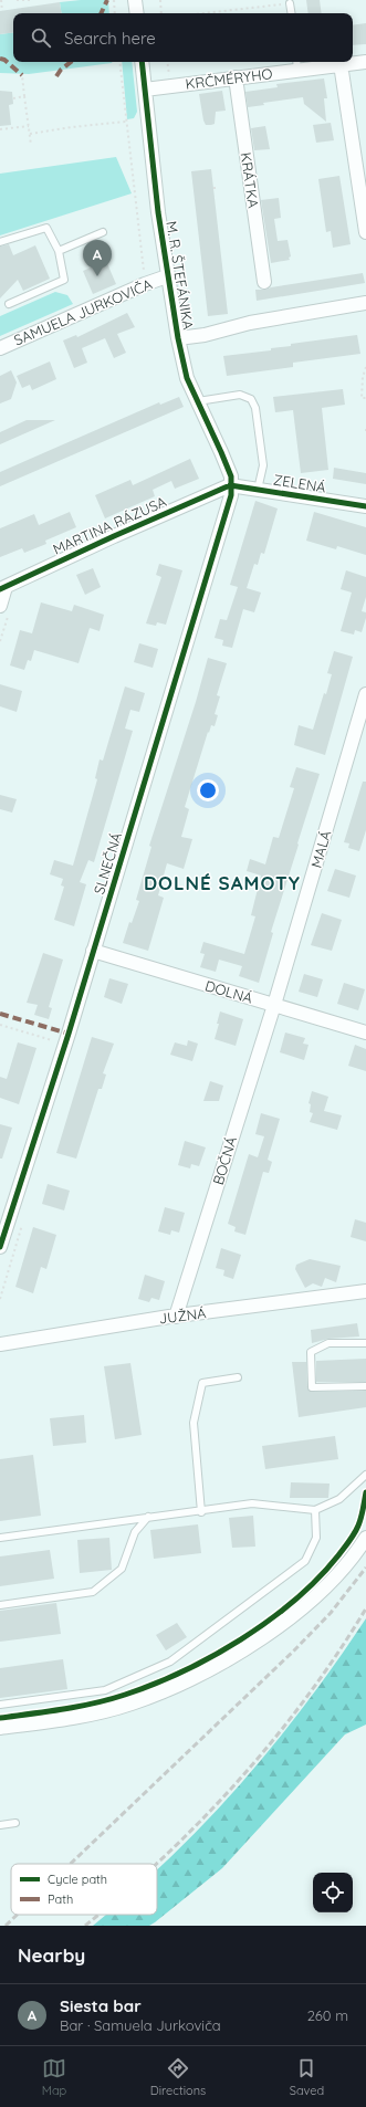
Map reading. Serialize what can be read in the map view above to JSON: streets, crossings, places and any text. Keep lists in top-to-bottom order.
{
  "streets": {
    "street": [
      "KRČMÉRYHO",
      "KRÁTKA",
      "M. R. ŠTEFÁNIKA",
      "SAMUELA JURKOVIČA",
      "ZELENÁ",
      "MARTINA RÁZUSA",
      "MALÁ",
      "SLNEČNÁ",
      "DOLNÁ",
      "BOČNÁ",
      "JUŽNÁ"
    ]
  },
  "crossings": [
    ["KRČMÉRYHO", "KRÁTKA"],
    ["KRČMÉRYHO", "M. R. ŠTEFÁNIKA"],
    ["M. R. ŠTEFÁNIKA", "SAMUELA JURKOVIČA"],
    ["M. R. ŠTEFÁNIKA", "ZELENÁ"],
    ["M. R. ŠTEFÁNIKA", "MARTINA RÁZUSA"],
    ["M. R. ŠTEFÁNIKA", "SLNEČNÁ"],
    ["ZELENÁ", "MARTINA RÁZUSA"],
    ["ZELENÁ", "SLNEČNÁ"],
    ["MARTINA RÁZUSA", "SLNEČNÁ"],
    ["MALÁ", "DOLNÁ"],
    ["MALÁ", "BOČNÁ"],
    ["SLNEČNÁ", "DOLNÁ"],
    ["DOLNÁ", "BOČNÁ"],
    ["BOČNÁ", "JUŽNÁ"]
  ],
  "districts": ["DOLNÉ SAMOTY"],
  "legend": ["Cycle path", "Path"],
  "page": {
    "search": "Search here",
    "pins": "A",
    "heading": "Nearby",
    "list": [
      {
        "mark": "A",
        "name": "Siesta bar",
        "note": "Bar · Samuela Jurkoviča",
        "value": "260 m"
      }
    ],
    "nav": ["Map", "Directions", "Saved"]
  }
}
